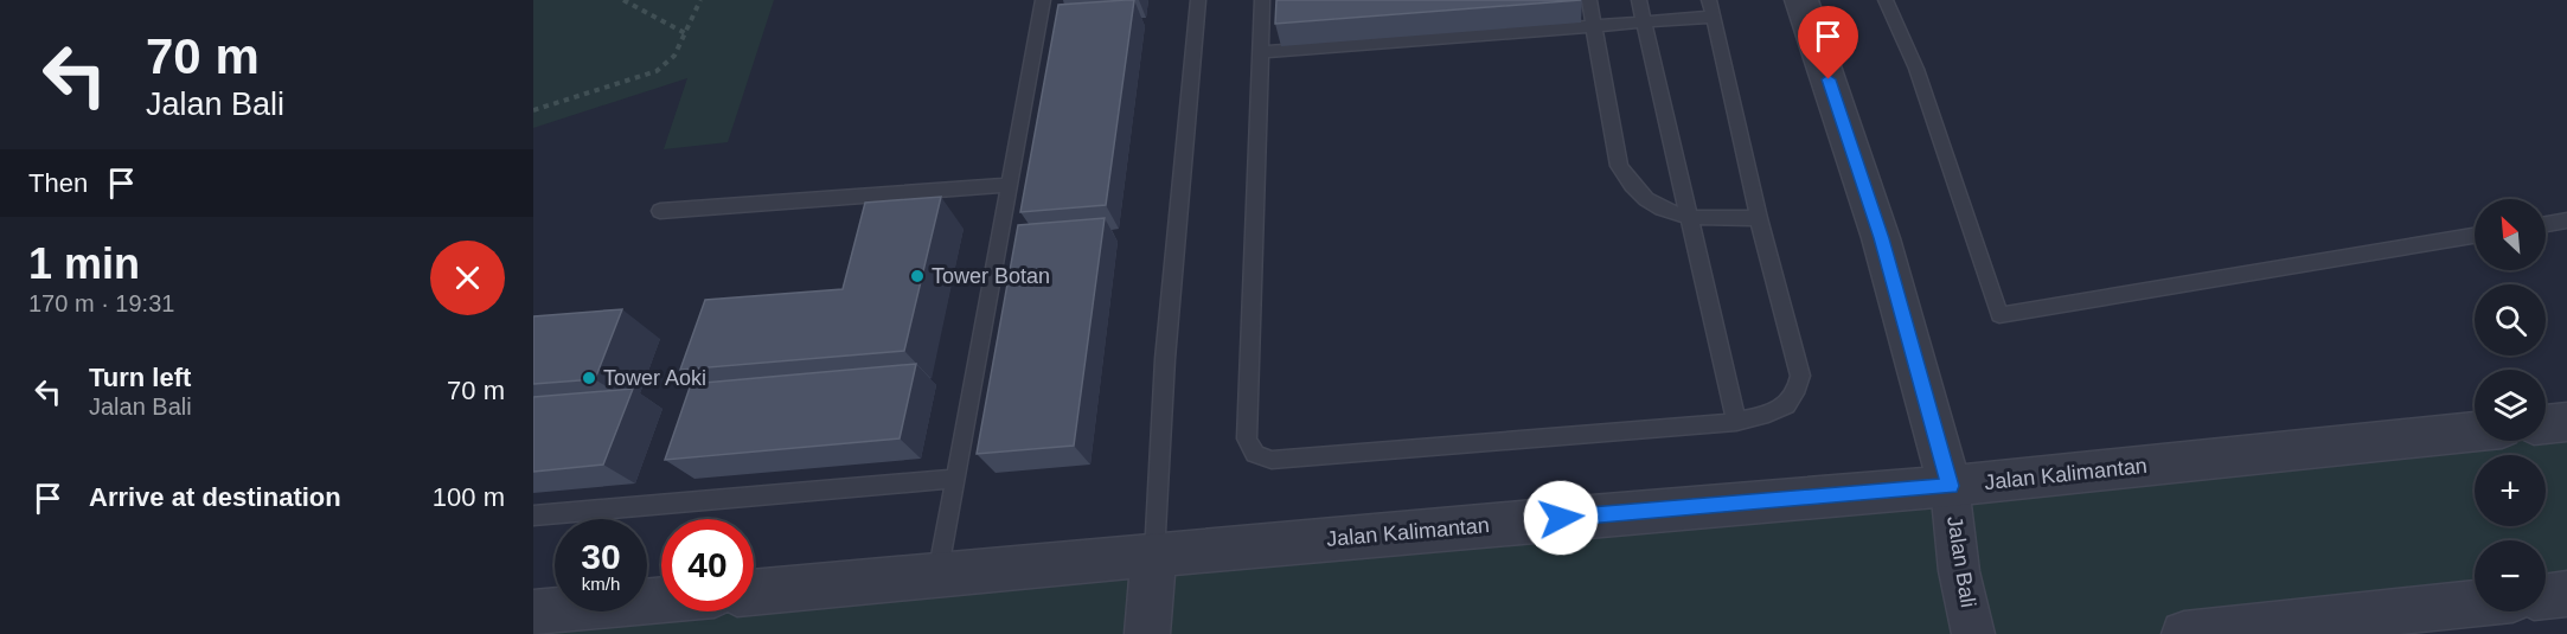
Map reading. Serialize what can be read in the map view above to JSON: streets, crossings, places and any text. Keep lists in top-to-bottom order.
{
  "streets": {
    "street": ["Jalan Kalimantan", "Jalan Bali"]
  },
  "crossings": [
    ["Jalan Kalimantan", "Jalan Bali"]
  ],
  "places": ["Tower Botan", "Tower Aoki"],
  "north": "top left",
  "page": {
    "turn": ["70 m", "Jalan Bali"],
    "then": "Then",
    "map_buttons": ["+", "−"],
    "heading": ["1 min", "170 m · 19:31"],
    "list": [
      {
        "name": "Turn left",
        "note": "Jalan Bali",
        "value": "70 m"
      },
      {
        "name": "Arrive at destination",
        "value": "100 m"
      }
    ],
    "speed": "30 km/h",
    "limit": "40"
  }
}
